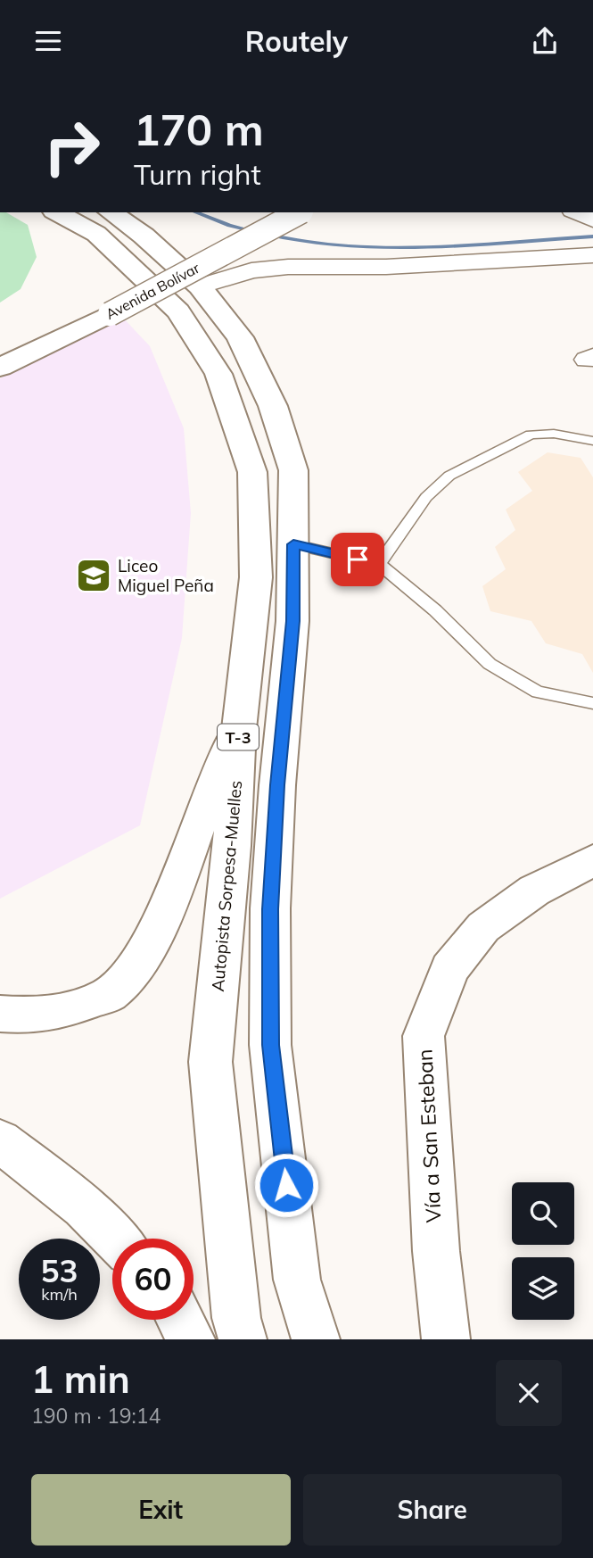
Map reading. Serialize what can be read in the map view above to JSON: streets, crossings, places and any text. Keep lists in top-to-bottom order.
{
  "streets": {
    "main road": [
      "Avenida Bolívar",
      "T-3",
      "Autopista Sorpesa-Muelles",
      "Vía a San Esteban"
    ]
  },
  "places": {
    "school or university": ["Liceo Miguel Peña"]
  },
  "page": {
    "header": "Routely",
    "turn": ["170 m", "Turn right"],
    "speed": "53 km/h",
    "limit": "60",
    "heading": ["1 min", "190 m · 19:14"],
    "buttons": ["Exit", "Share"]
  }
}
